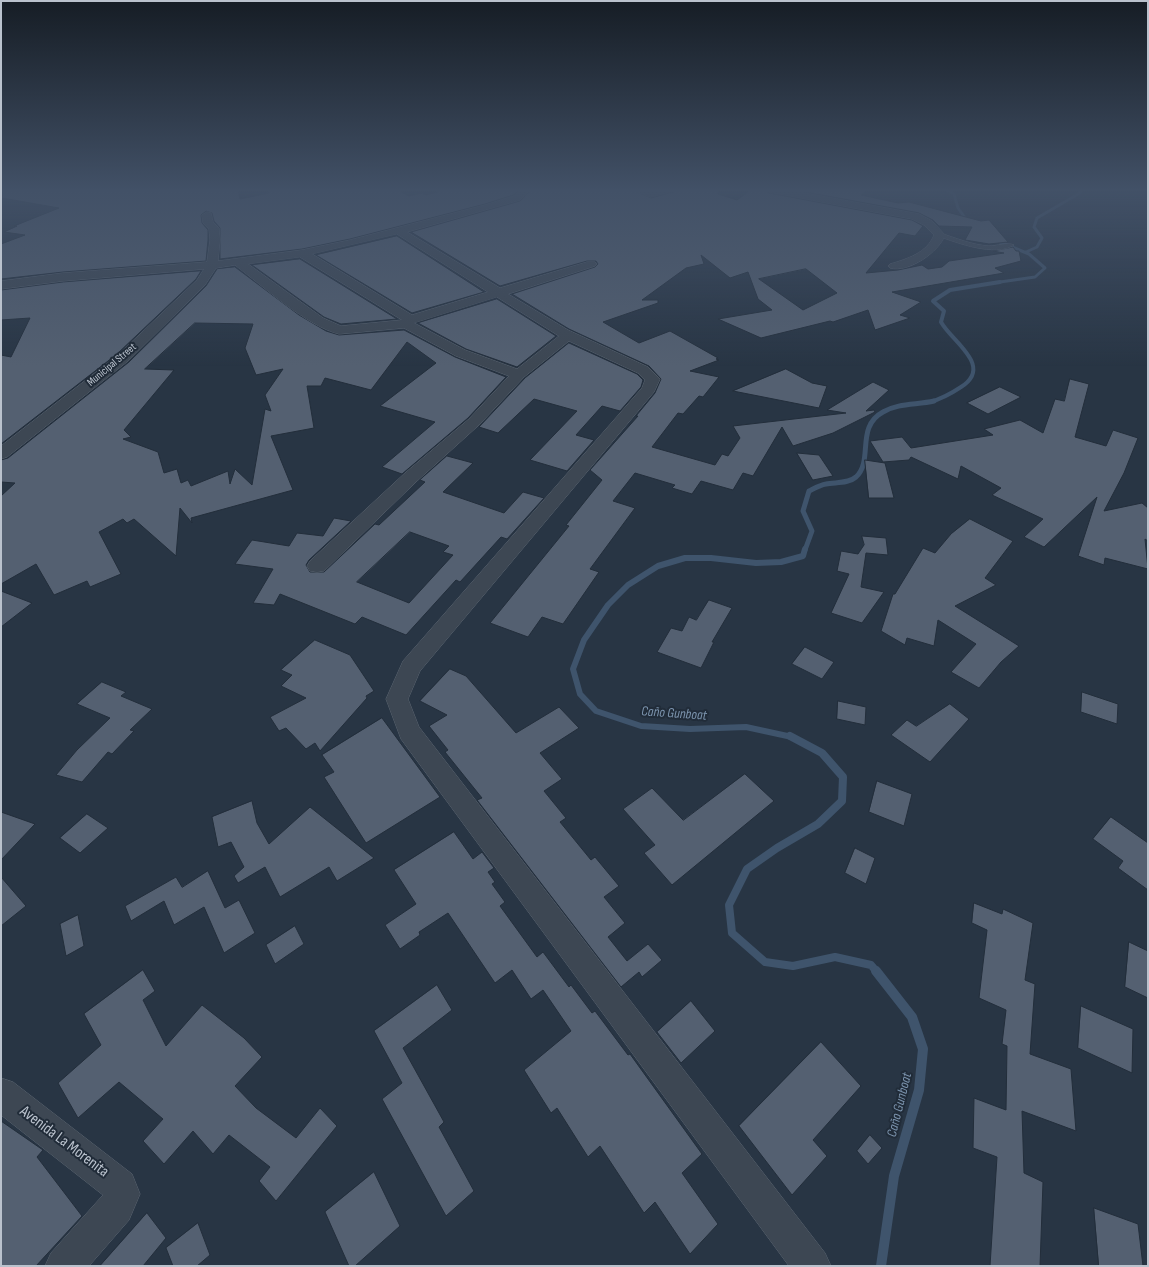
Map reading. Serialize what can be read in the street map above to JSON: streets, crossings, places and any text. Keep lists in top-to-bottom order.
{
  "streets": {
    "street": ["Municipal Street", "Avenida La Morenita"]
  },
  "water": ["Caño Gunboat"]
}
